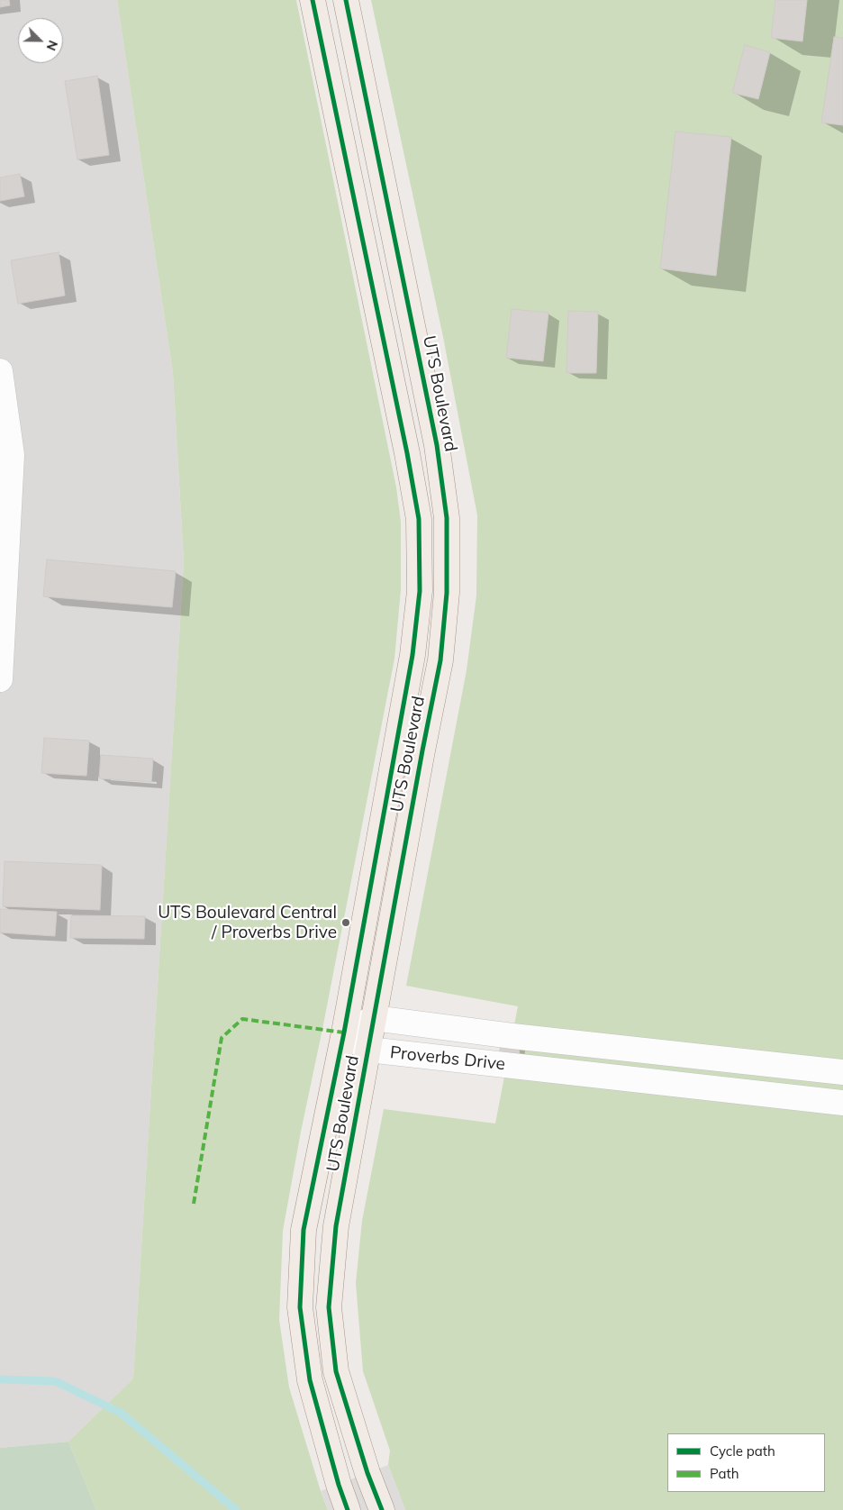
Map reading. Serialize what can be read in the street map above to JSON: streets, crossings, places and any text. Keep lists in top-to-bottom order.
{
  "streets": {
    "main road": ["UTS Boulevard"],
    "street": ["Proverbs Drive"]
  },
  "crossings": [
    ["UTS Boulevard", "Proverbs Drive"]
  ],
  "places": ["UTS Boulevard Central / Proverbs Drive"],
  "legend": ["Cycle path", "Path"],
  "north": "bottom right"
}
